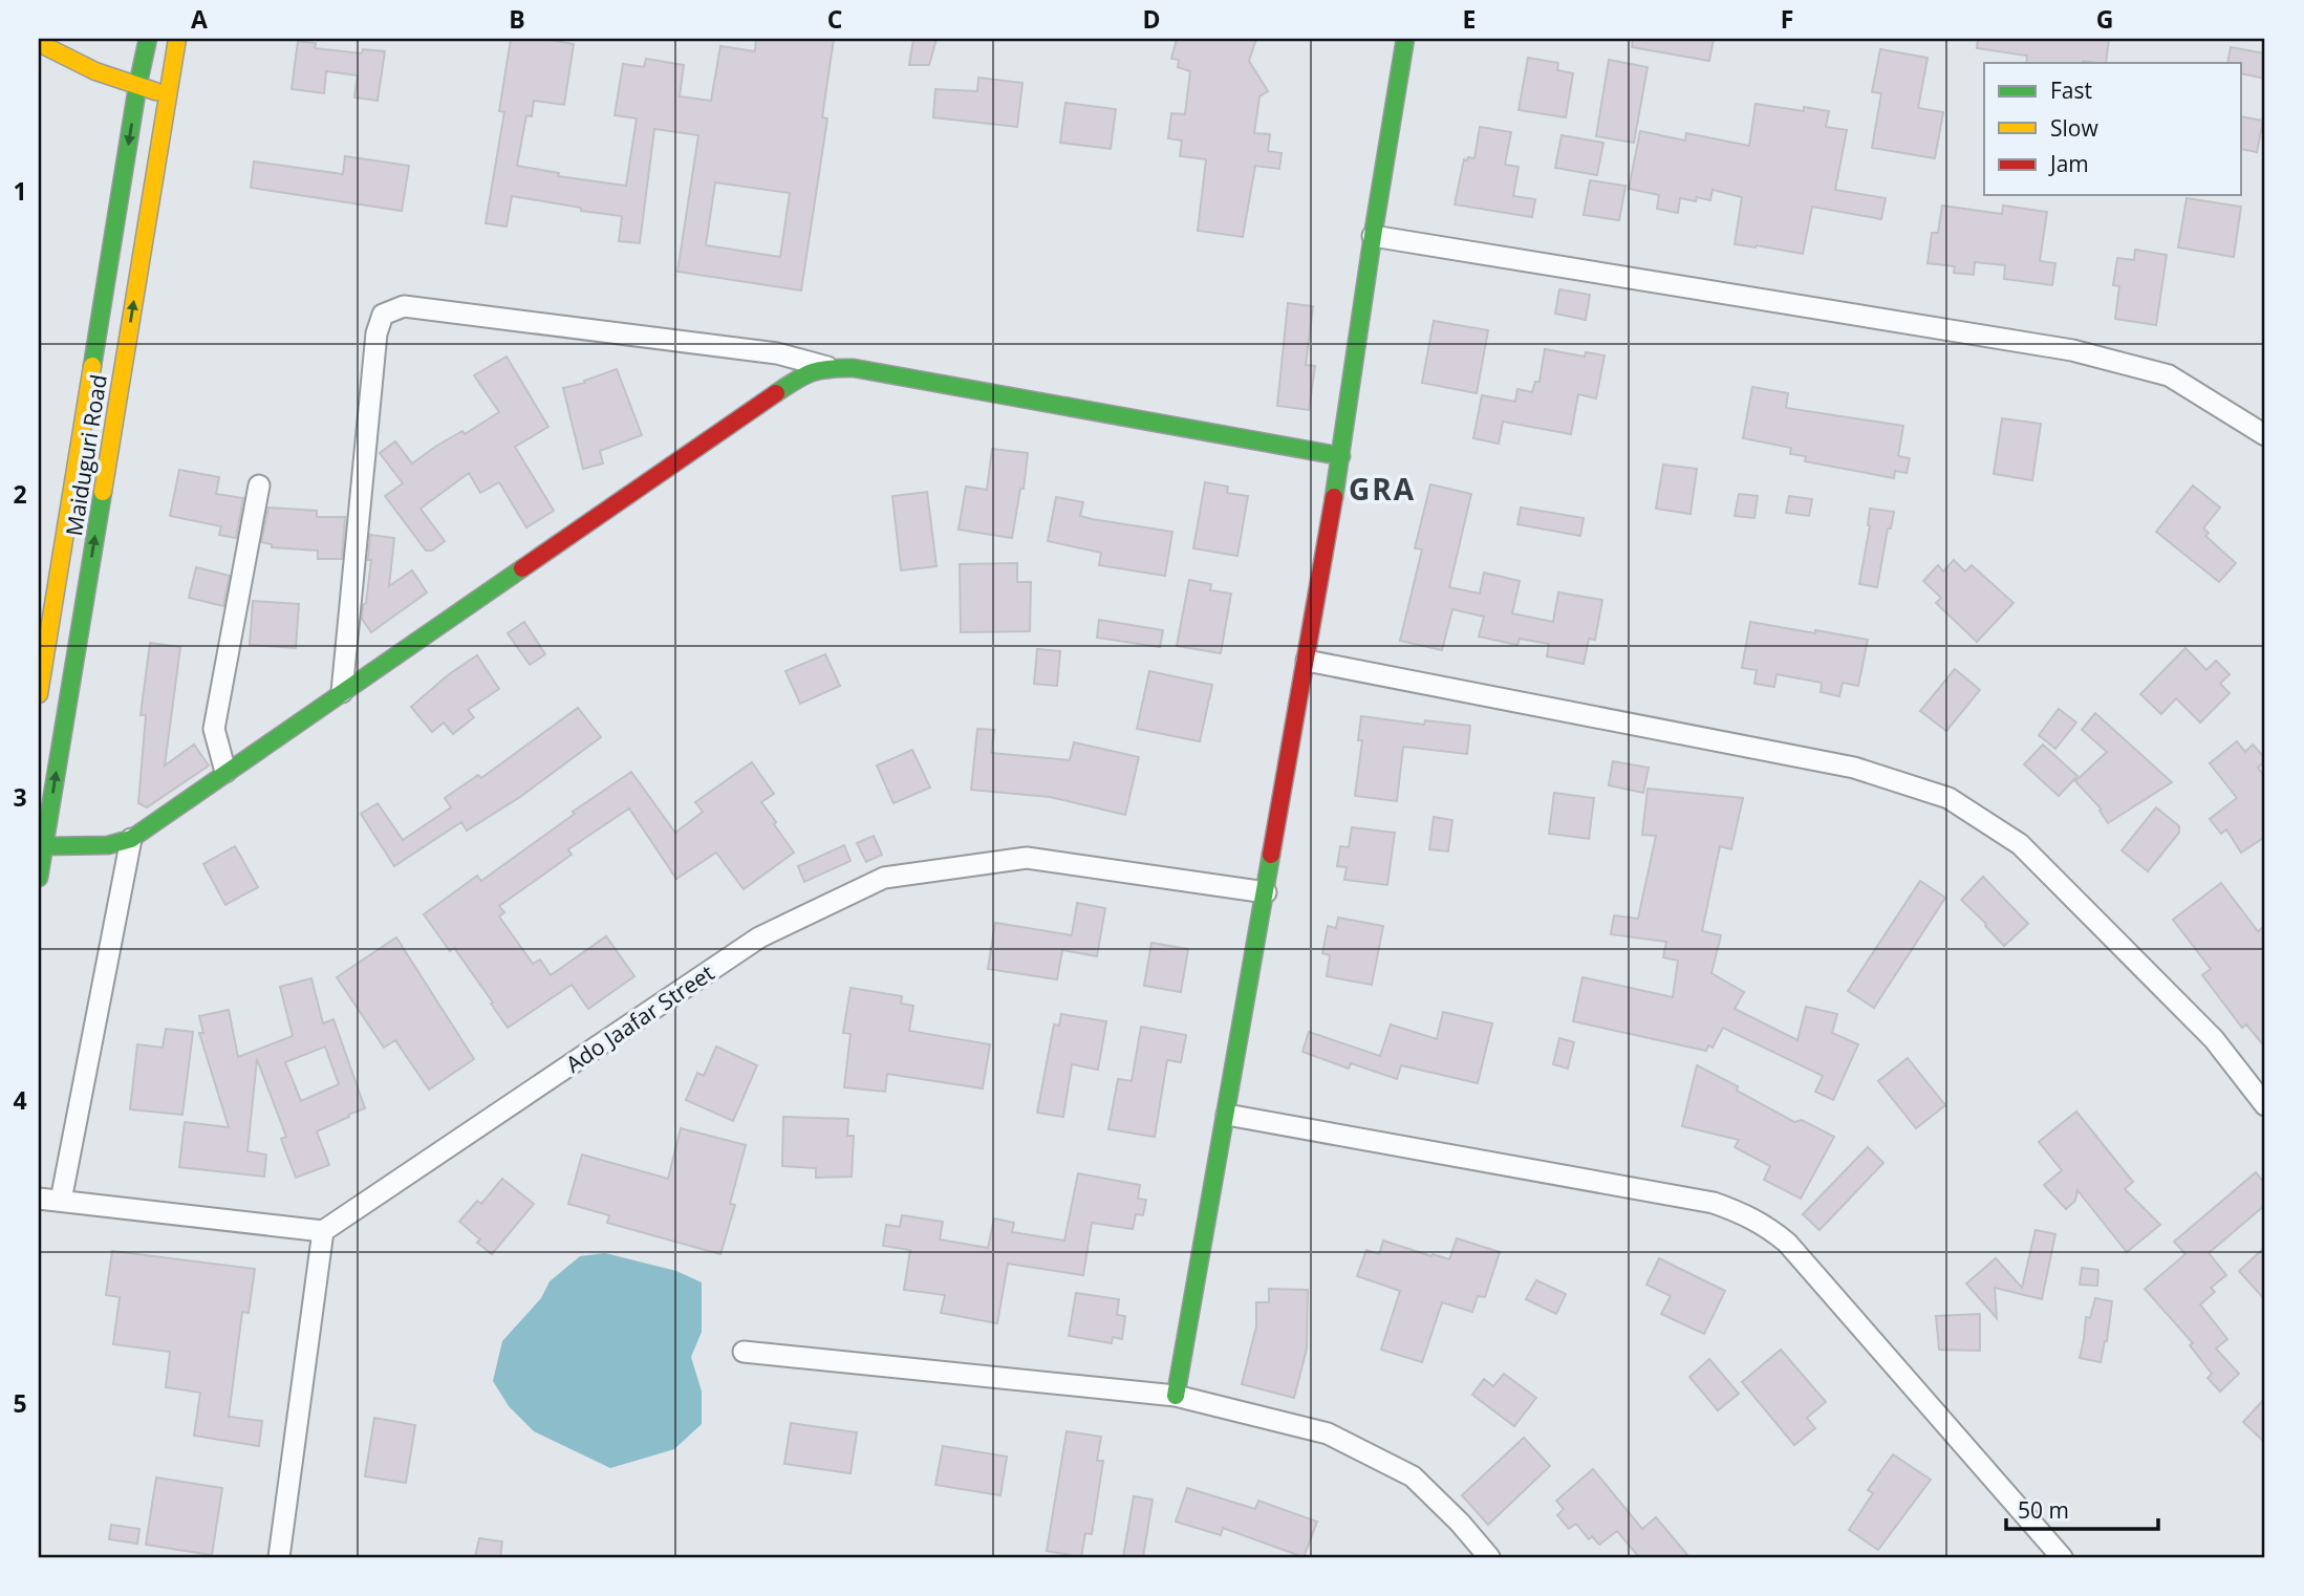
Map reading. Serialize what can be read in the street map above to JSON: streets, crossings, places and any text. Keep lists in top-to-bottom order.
{
  "streets": {
    "main road": ["Maiduguri Road"],
    "street": ["Ado Jaafar Street"]
  },
  "districts": ["GRA"],
  "legend": ["Fast", "Slow", "Jam"],
  "scale_bar": "50 m",
  "grid": {
    "columns": [
      "A",
      "B",
      "C",
      "D",
      "E",
      "F",
      "G"
    ],
    "rows": [
      "1",
      "2",
      "3",
      "4",
      "5"
    ]
  }
}
